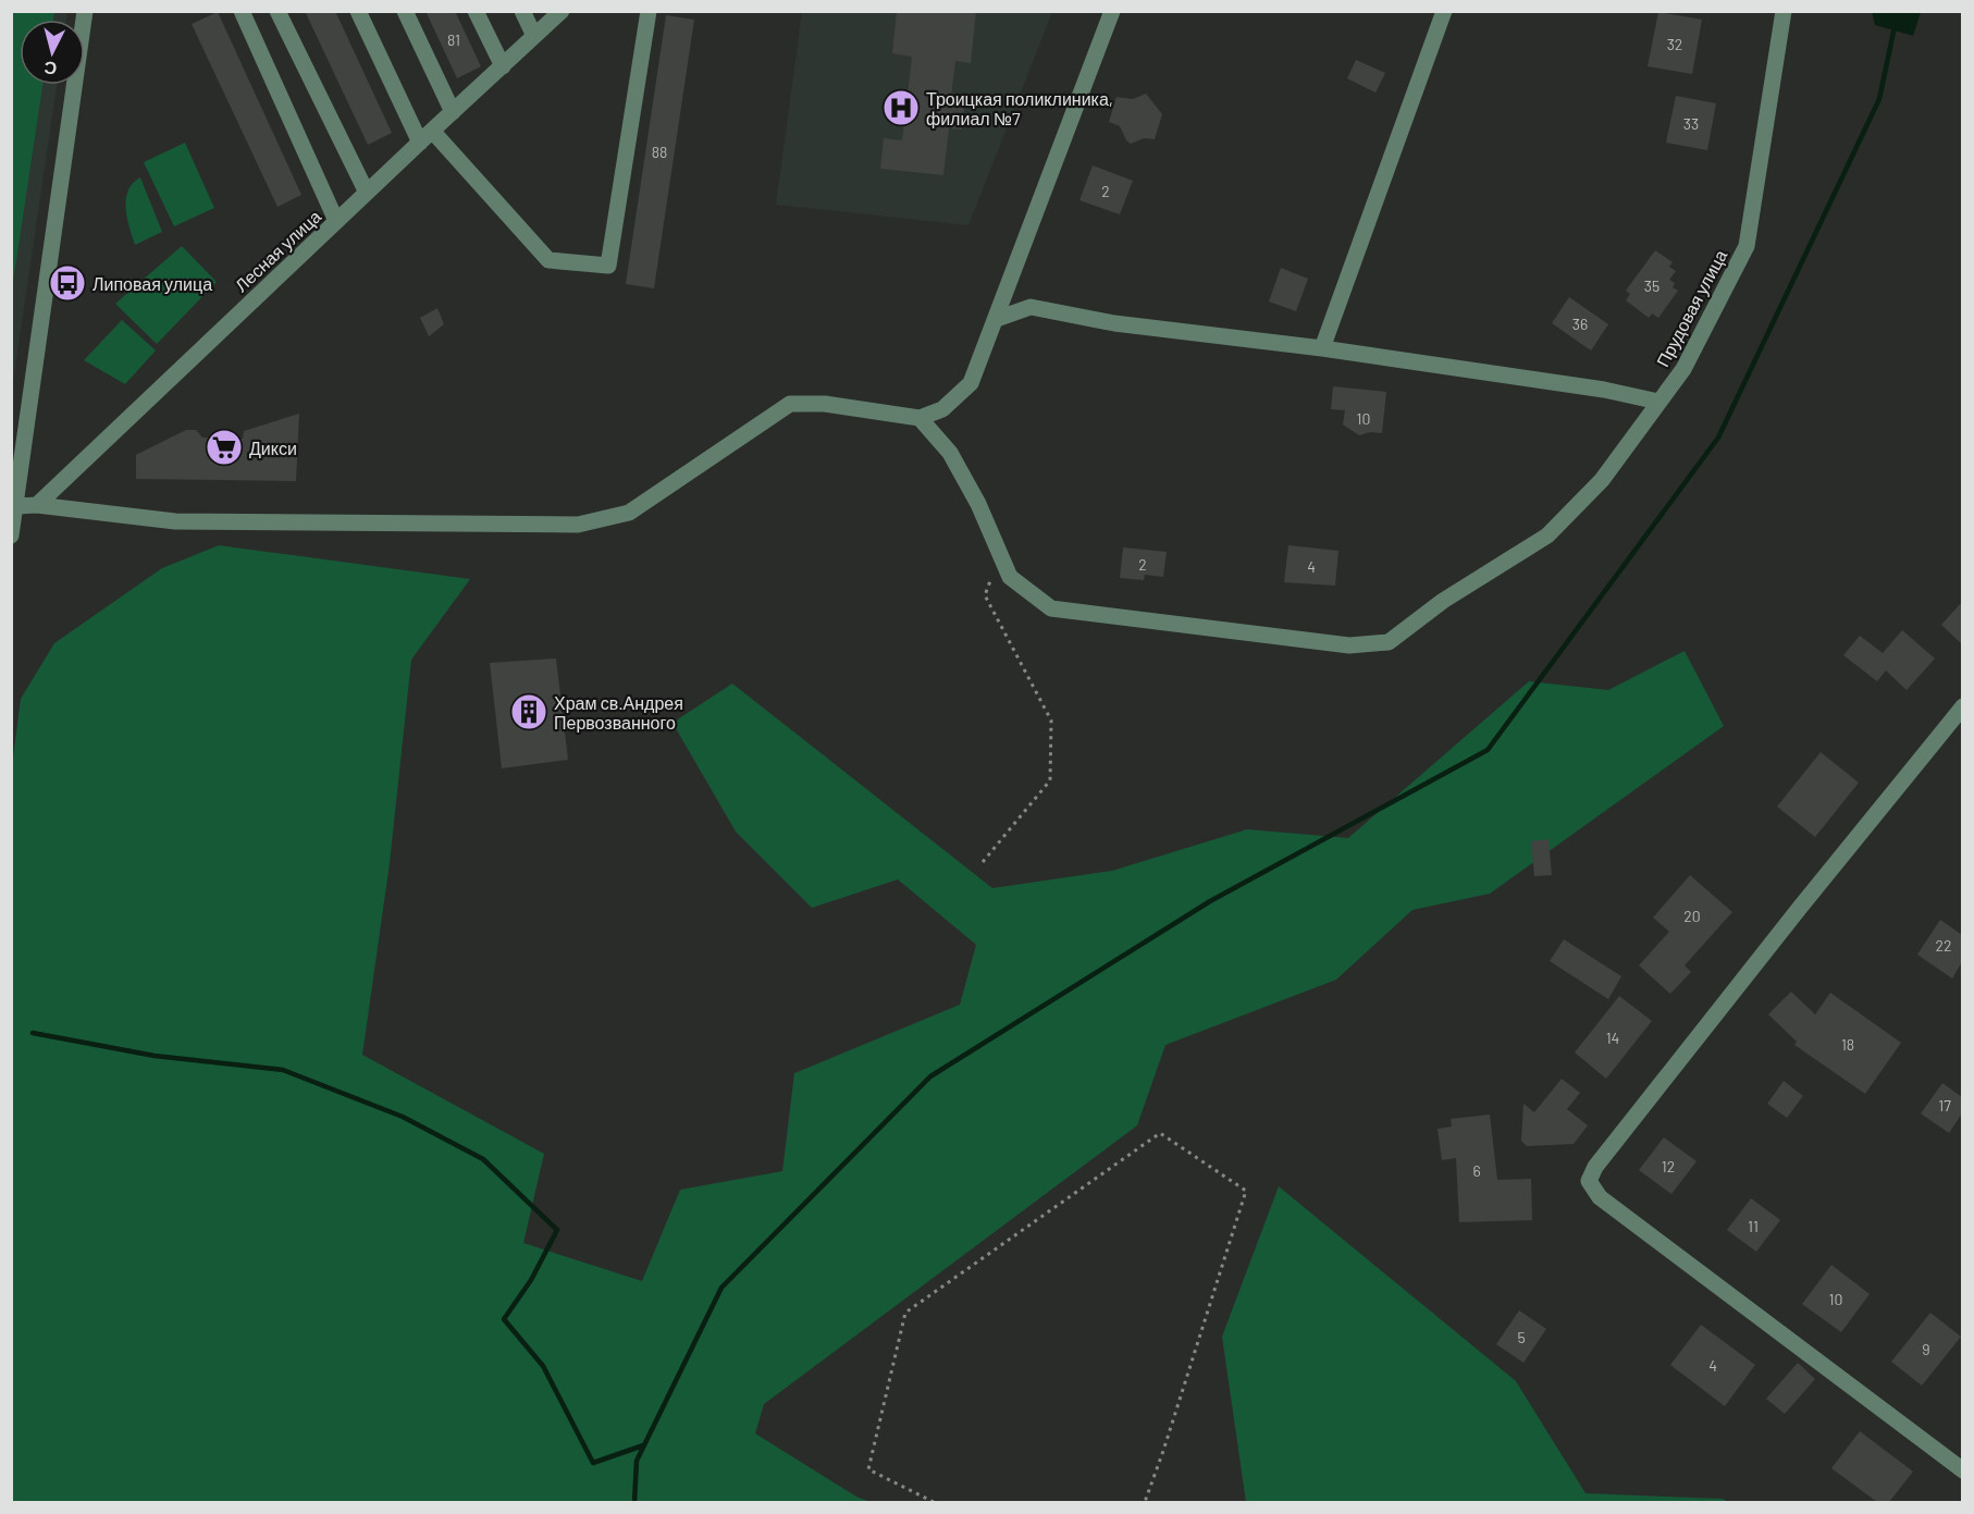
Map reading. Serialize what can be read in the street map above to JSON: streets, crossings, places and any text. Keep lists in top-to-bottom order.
{
  "streets": {
    "street": ["Лесная улица", "Прудовая улица"]
  },
  "places": {
    "hospital": ["Троицкая поликлиника, филиал №7"],
    "bus stop": ["Липовая улица"],
    "supermarket": ["Дикси"],
    "building": ["Храм св.Андрея Первозванного"]
  },
  "house_numbers": [
    "81",
    "32",
    "33",
    "88",
    "2",
    "35",
    "36",
    "10",
    "2",
    "4",
    "20",
    "22",
    "14",
    "18",
    "17",
    "12",
    "6",
    "11",
    "10",
    "5",
    "9",
    "4"
  ],
  "north": "bottom"
}
